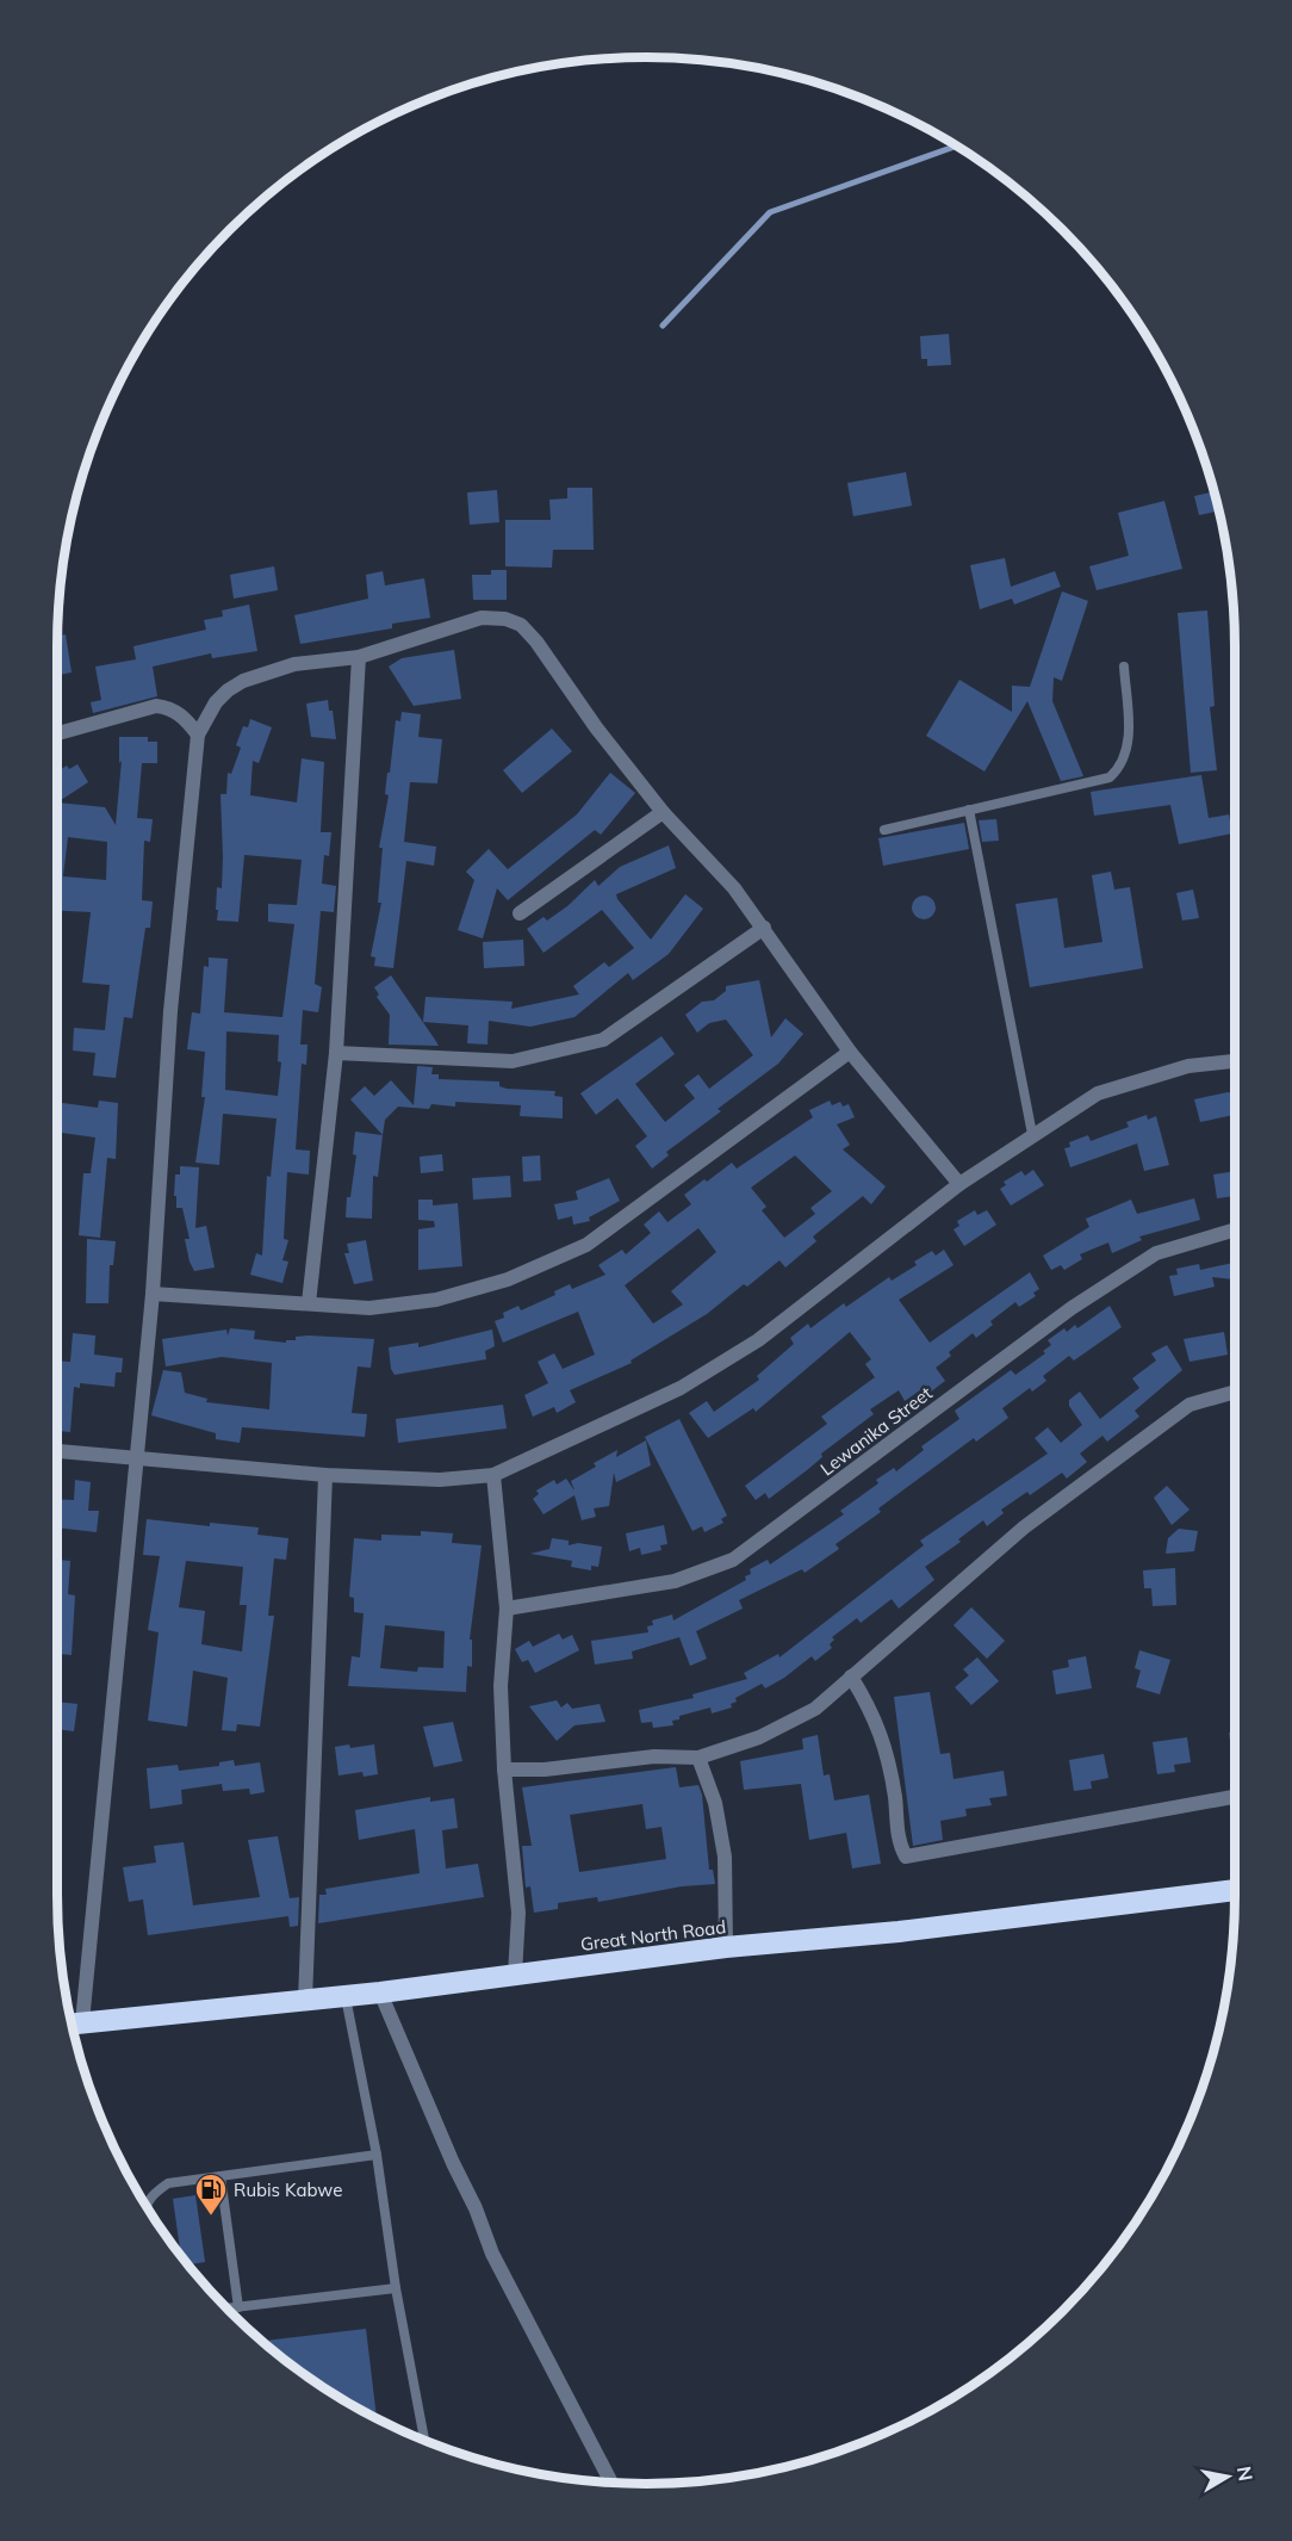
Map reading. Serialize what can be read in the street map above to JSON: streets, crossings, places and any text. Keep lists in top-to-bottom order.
{
  "streets": {
    "highway": ["Great North Road"],
    "street": ["Lewanika Street"]
  },
  "places": {
    "fuel station": ["Rubis Kabwe"]
  },
  "north": "right"
}
